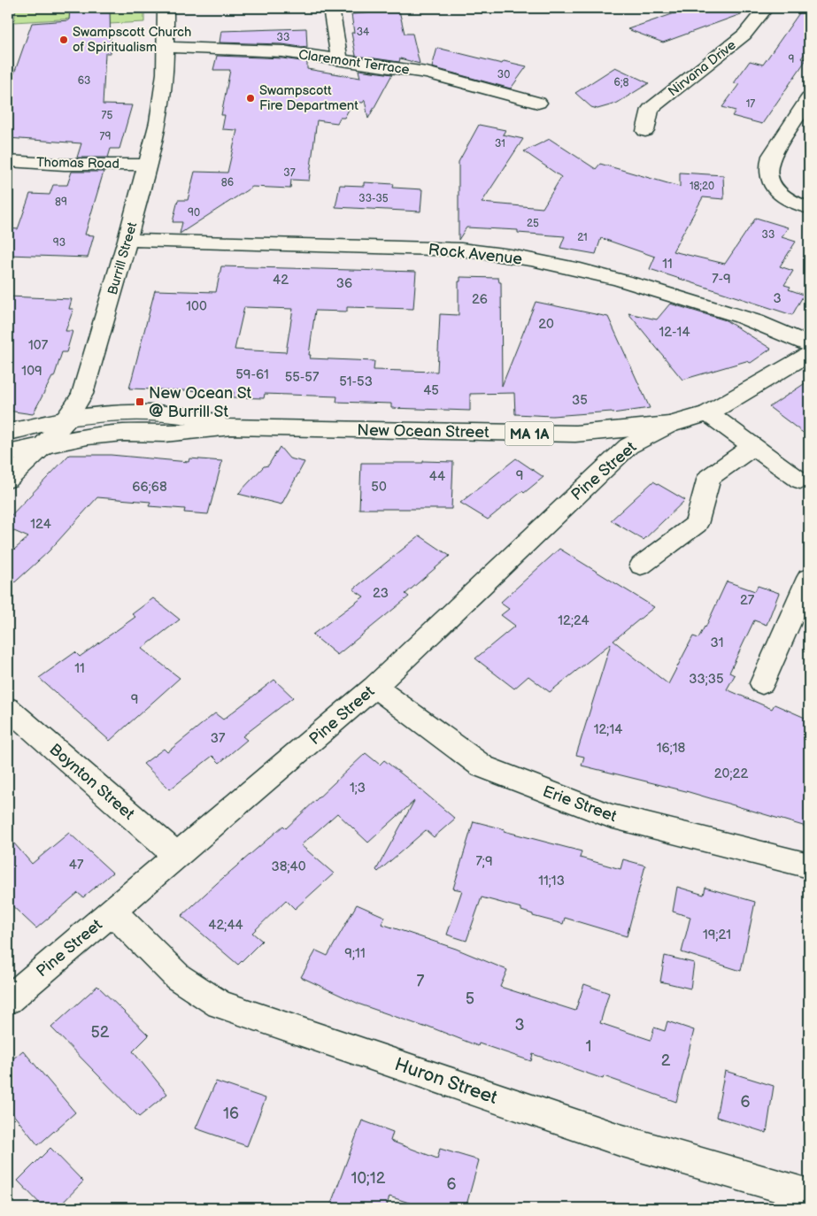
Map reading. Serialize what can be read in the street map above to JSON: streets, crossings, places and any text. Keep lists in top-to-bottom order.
{
  "streets": {
    "main road": [
      "Claremont Terrace",
      "Nirvana Drive",
      "Thomas Road",
      "Rock Avenue",
      "Burrill Street",
      "New Ocean Street",
      "MA 1A",
      "Pine Street",
      "Boynton Street",
      "Erie Street",
      "Huron Street"
    ]
  },
  "crossings": [
    ["Claremont Terrace", "Burrill Street"],
    ["Thomas Road", "Burrill Street"],
    ["Rock Avenue", "Burrill Street"],
    ["Burrill Street", "New Ocean Street"],
    ["Burrill Street", "MA 1A"],
    ["New Ocean Street", "MA 1A"],
    ["New Ocean Street", "Pine Street"],
    ["Pine Street", "Boynton Street"],
    ["Pine Street", "Erie Street"],
    ["Pine Street", "Huron Street"]
  ],
  "places": {
    "other": ["Swampscott Church of Spiritualism", "Swampscott Fire Department"],
    "transit": ["New Ocean St @ Burrill St"]
  },
  "house_numbers": [
    "34",
    "33",
    "9",
    "30",
    "63",
    "6;8",
    "17",
    "75",
    "79",
    "31",
    "37",
    "86",
    "18;20",
    "33-35",
    "89",
    "90",
    "25",
    "33",
    "21",
    "93",
    "11",
    "7-9",
    "42",
    "36",
    "3",
    "26",
    "100",
    "20",
    "12-14",
    "107",
    "109",
    "59-61",
    "55-57",
    "51-53",
    "45",
    "35",
    "9",
    "44",
    "66;68",
    "50",
    "124",
    "23",
    "27",
    "12;24",
    "31",
    "11",
    "33;35",
    "9",
    "12;14",
    "37",
    "16;18",
    "20;22",
    "1;3",
    "7;9",
    "47",
    "38;40",
    "11;13",
    "42;44",
    "19;21",
    "9;11",
    "7",
    "5",
    "3",
    "52",
    "1",
    "2",
    "6",
    "16",
    "10;12",
    "6"
  ]
}
